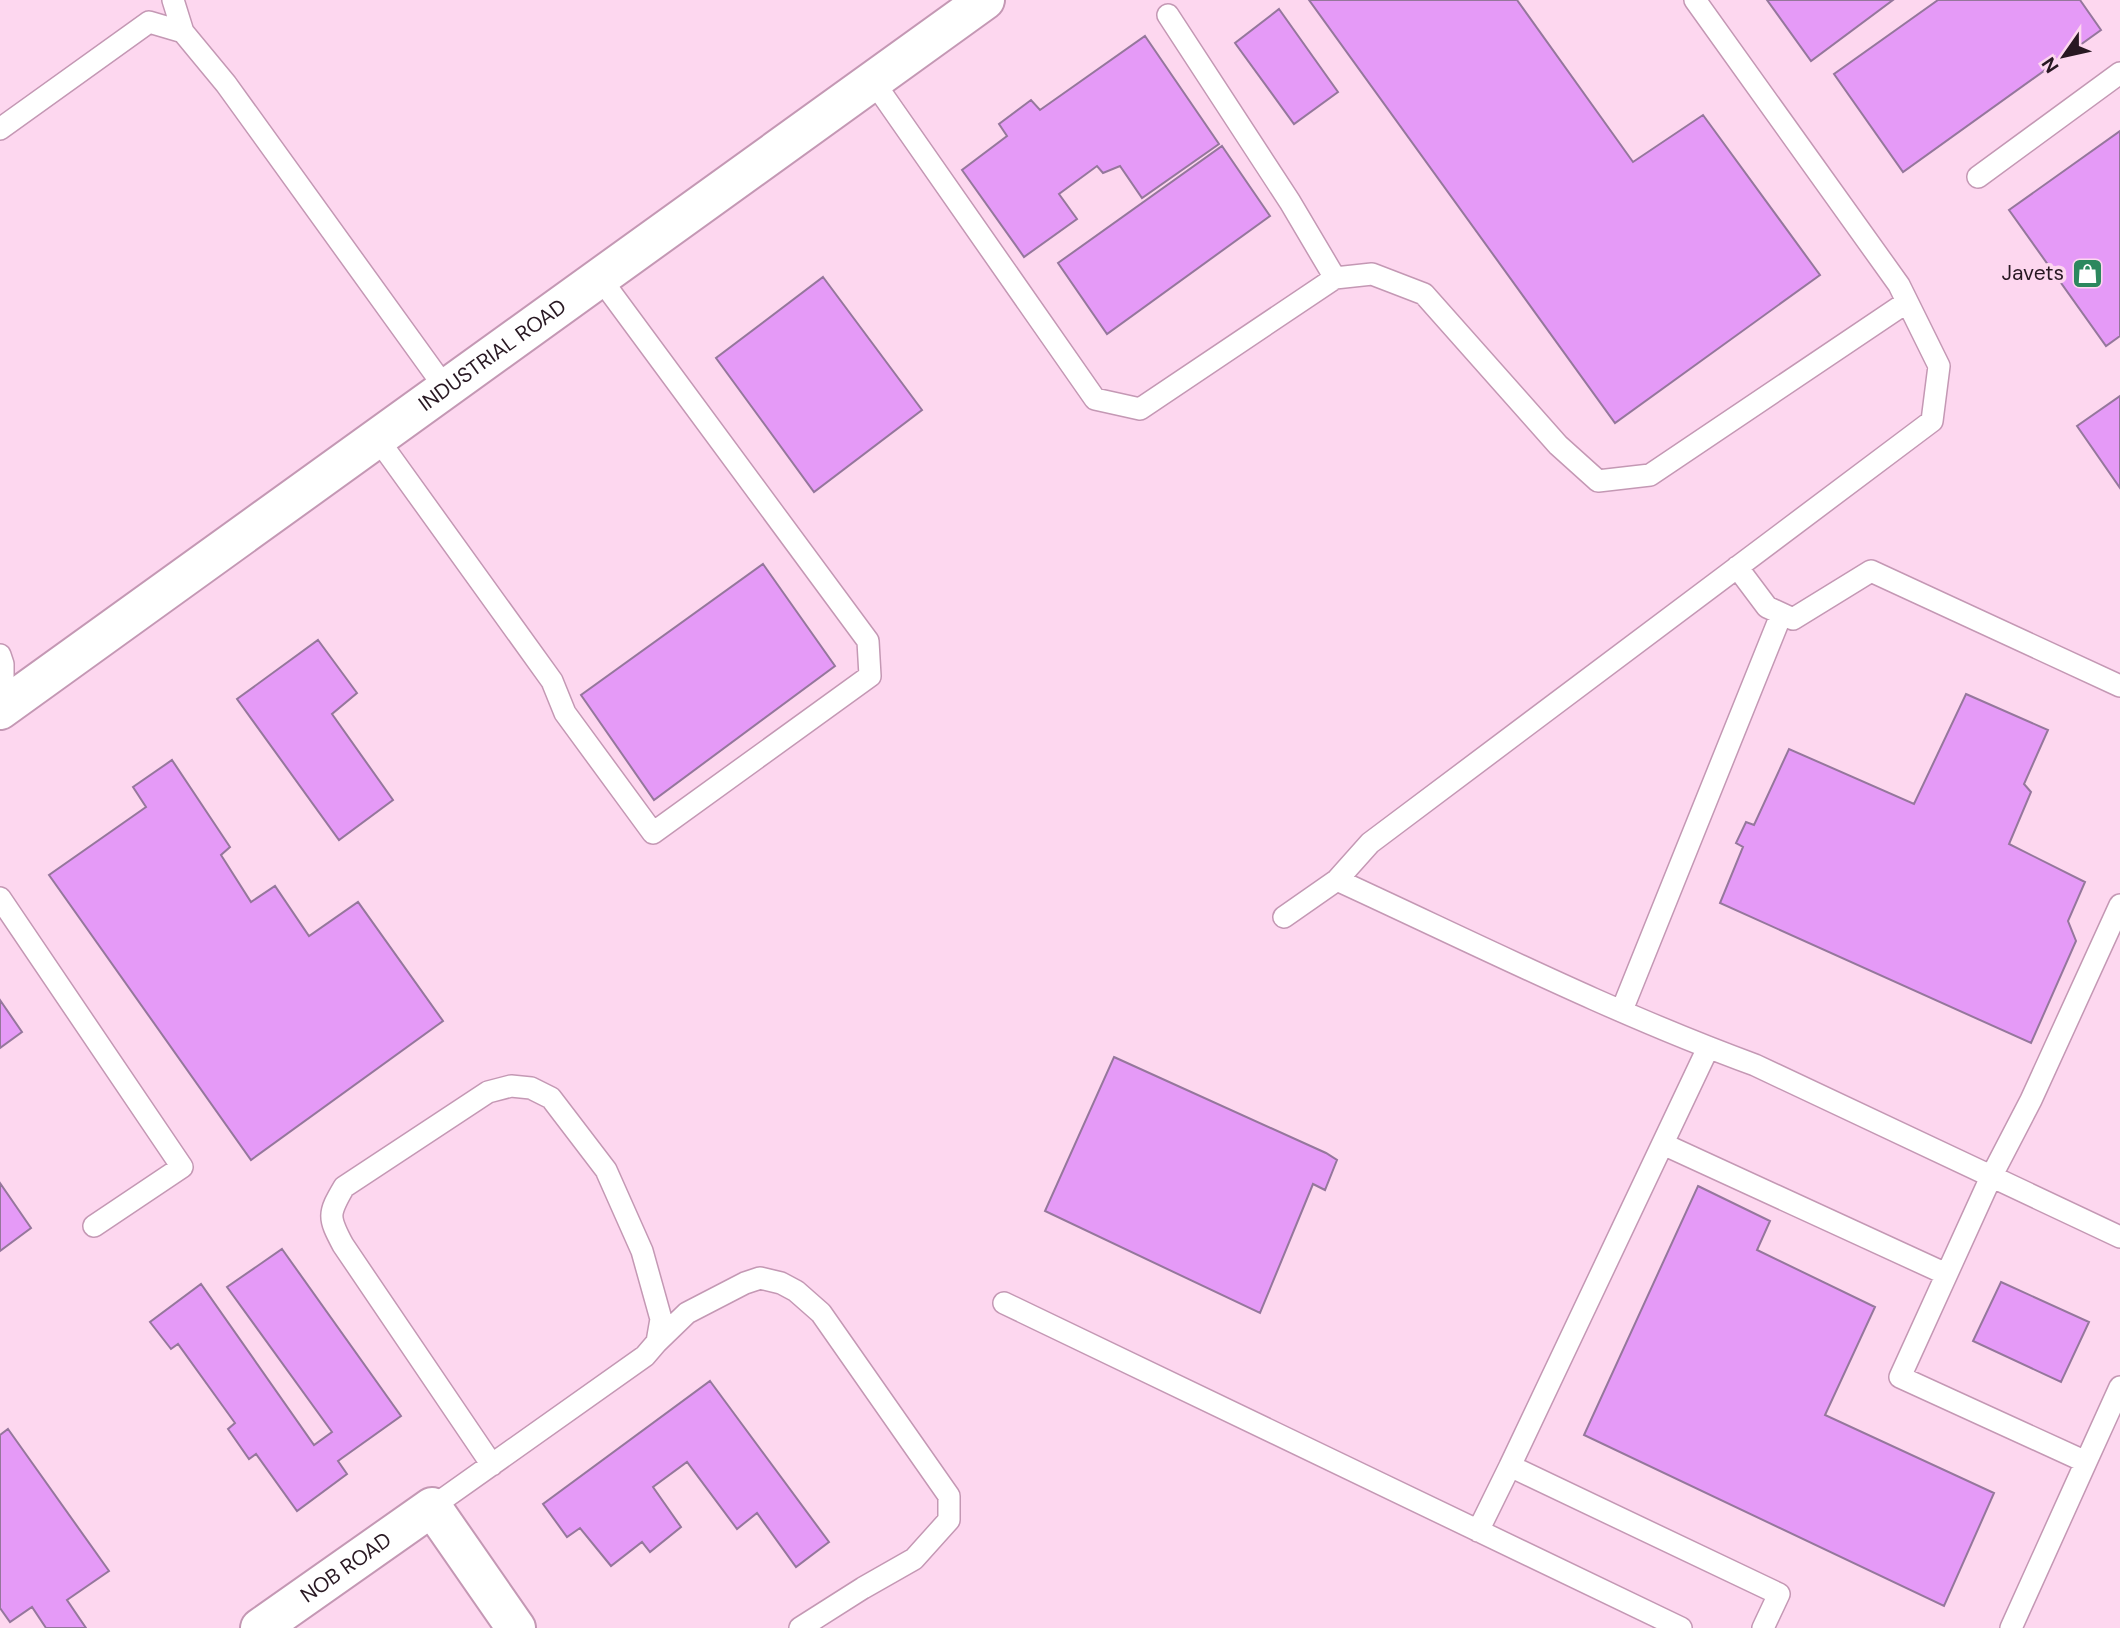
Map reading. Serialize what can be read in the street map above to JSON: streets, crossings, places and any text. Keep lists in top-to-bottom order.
{
  "streets": {
    "street": ["INDUSTRIAL ROAD", "NOB ROAD"]
  },
  "places": {
    "shop": ["Javets"]
  },
  "north": "bottom left"
}
